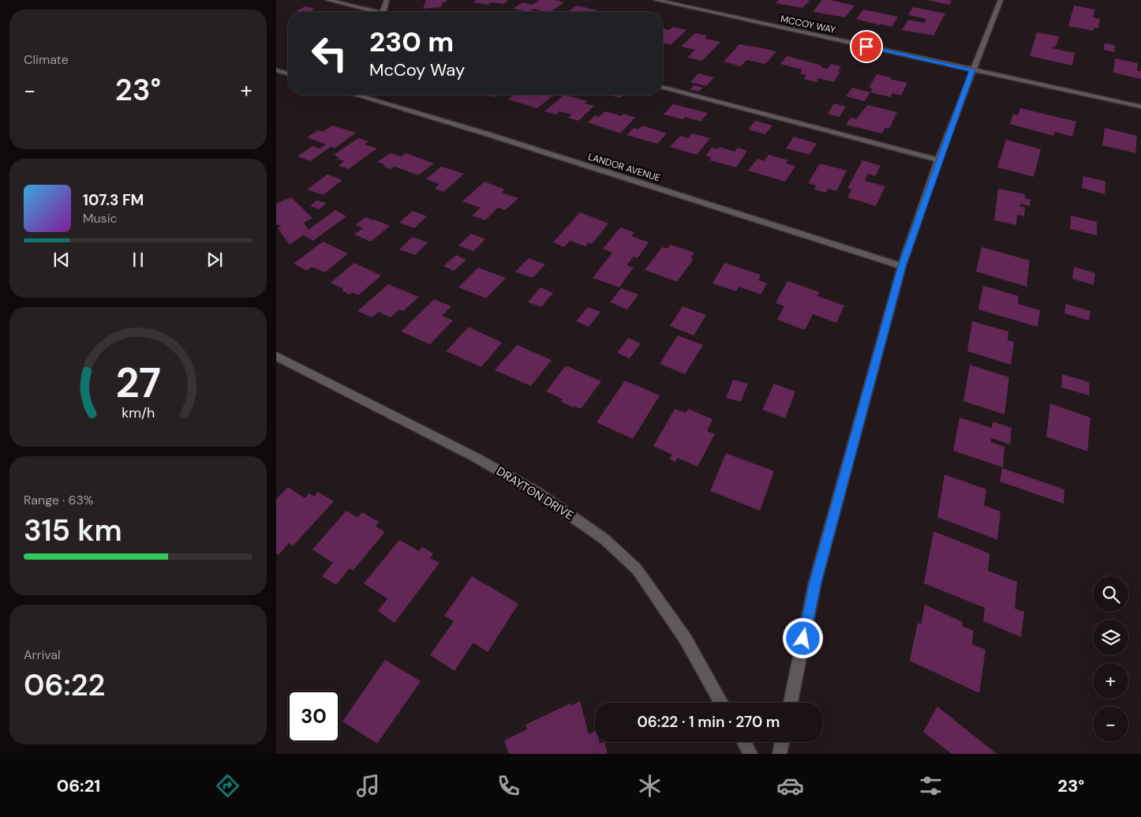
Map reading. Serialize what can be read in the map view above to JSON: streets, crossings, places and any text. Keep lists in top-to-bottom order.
{
  "streets": {
    "street": ["MCCOY WAY", "LANDOR AVENUE", "DRAYTON DRIVE"]
  },
  "page": {
    "tile": [
      "Climate",
      ["Range · 63%", "315 km"],
      ["Arrival", "06:22"]
    ],
    "turn": ["230 m", "McCoy Way"],
    "heat": ["−", "23°", "+"],
    "song": ["107.3 FM", "Music"],
    "map_buttons": ["+", "−"],
    "limit": "30",
    "trip": "06:22 · 1 min · 270 m",
    "tabs": ["06:21", "23°"],
    "gauge": ["27", "km/h"]
  }
}
